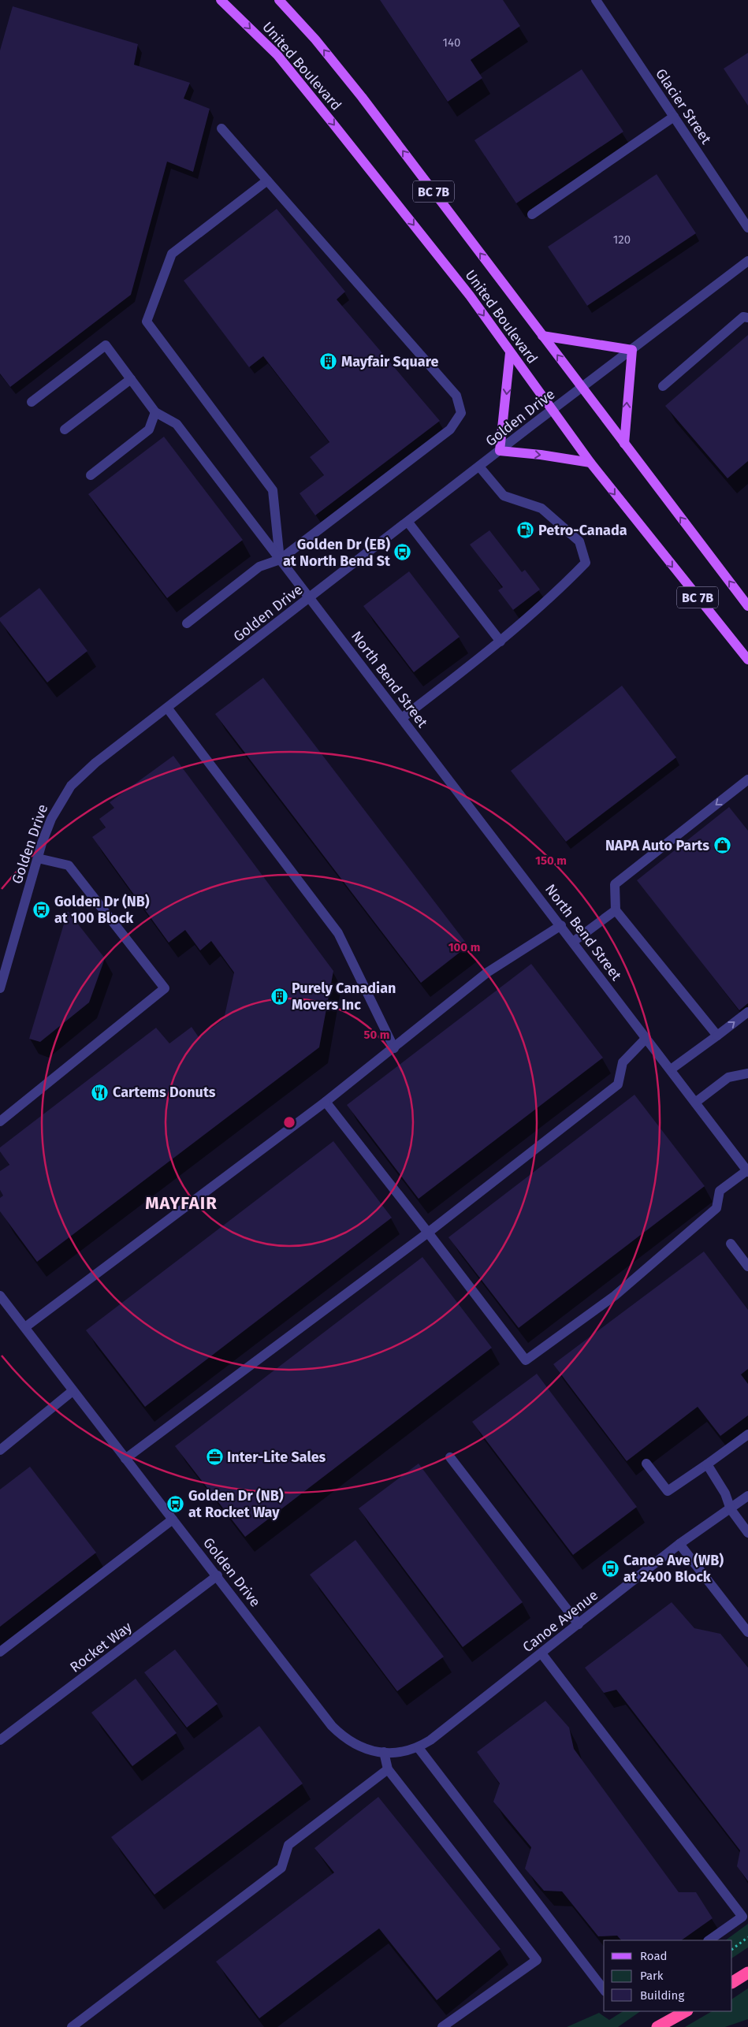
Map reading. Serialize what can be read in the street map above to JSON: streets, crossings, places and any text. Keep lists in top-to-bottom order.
{
  "streets": {
    "main road": ["United Boulevard", "BC 7B"],
    "street": [
      "Glacier Street",
      "Golden Drive",
      "North Bend Street",
      "Canoe Avenue",
      "Rocket Way"
    ]
  },
  "crossings": [
    ["United Boulevard", "Golden Drive"],
    ["Golden Drive", "North Bend Street"],
    ["Golden Drive", "Canoe Avenue"],
    ["Golden Drive", "Rocket Way"]
  ],
  "districts": ["MAYFAIR"],
  "places": {
    "building": ["Mayfair Square", "Purely Canadian Movers Inc"],
    "fuel station": ["Petro-Canada"],
    "bus stop": [
      "Golden Dr (EB) at North Bend St",
      "Golden Dr (NB) at 100 Block",
      "Golden Dr (NB) at Rocket Way",
      "Canoe Ave (WB) at 2400 Block"
    ],
    "shop": ["NAPA Auto Parts"],
    "restaurant": ["Cartems Donuts"],
    "office": ["Inter-Lite Sales"]
  },
  "house_numbers": ["140", "120"],
  "legend": ["Road", "Park", "Building"],
  "rings": ["150 m", "100 m", "50 m"]
}
